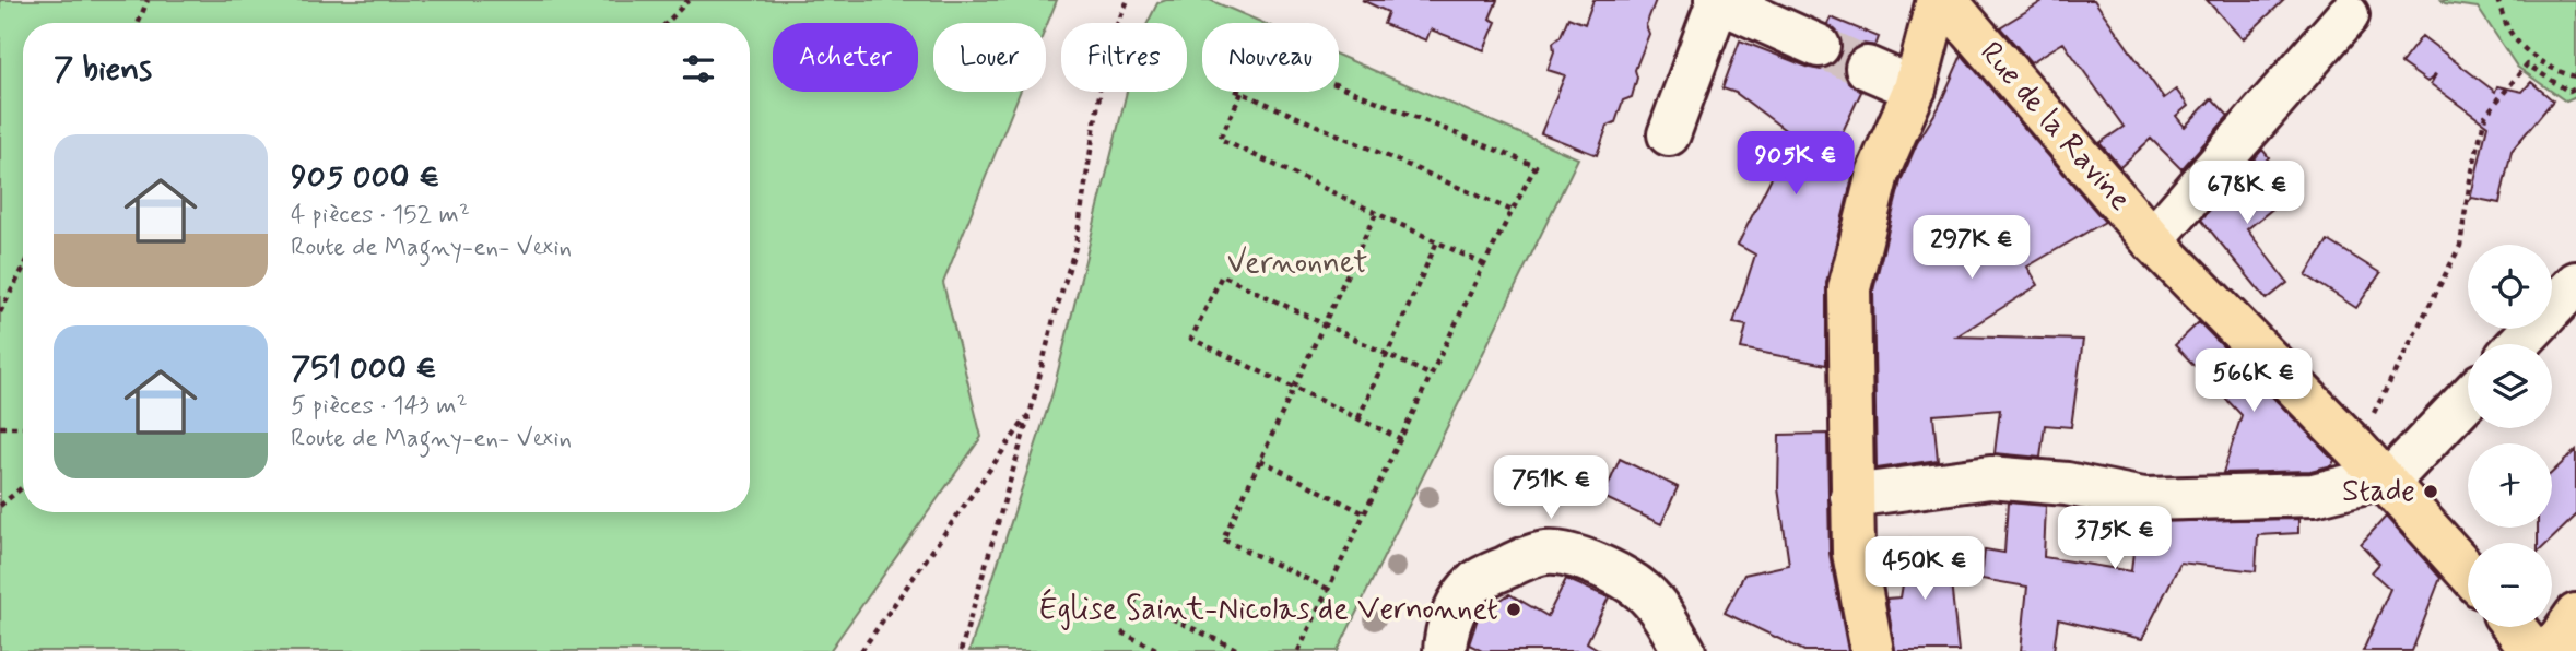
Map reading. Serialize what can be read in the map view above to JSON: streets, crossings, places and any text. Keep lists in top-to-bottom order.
{
  "streets": {
    "main road": ["Rue de la Ravine"]
  },
  "parks": ["Vernonnet"],
  "places": ["Stade", "Église Saint-Nicolas de Vernonnet"],
  "page": {
    "chip": [
      "Acheter",
      "Louer",
      "Filtres",
      "Nouveau"
    ],
    "heading": "7 biens",
    "list": [
      {
        "name": "905 000 €",
        "note": "4 pièces · 152 m² · Route de Magny-en- Vexin"
      },
      {
        "name": "751 000 €",
        "note": "5 pièces · 143 m² · Route de Magny-en- Vexin"
      }
    ],
    "price": [
      "905K €",
      "678K €",
      "297K €",
      "566K €",
      "751K €",
      "375K €",
      "450K €"
    ],
    "map_buttons": ["+", "−"]
  }
}
